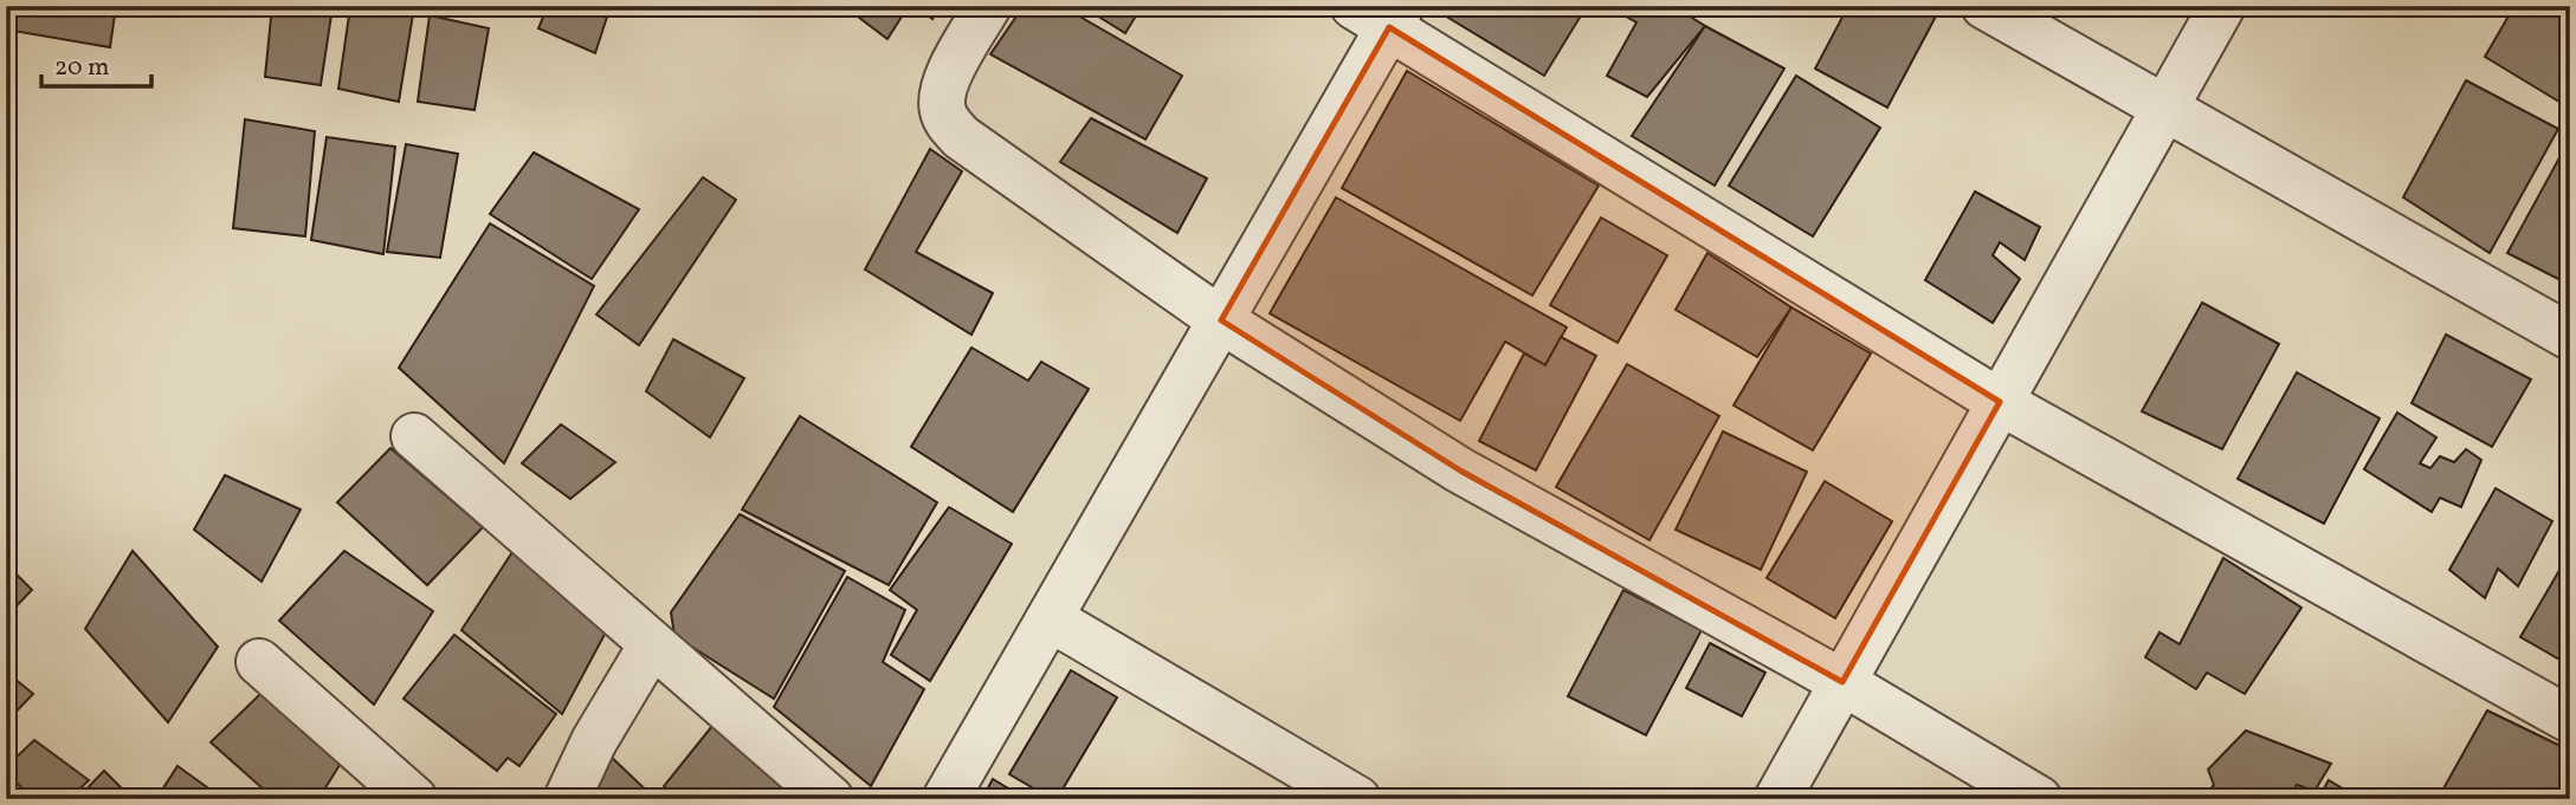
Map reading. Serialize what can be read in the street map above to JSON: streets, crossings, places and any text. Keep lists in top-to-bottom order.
{
  "scale_bar": "20 m"
}
